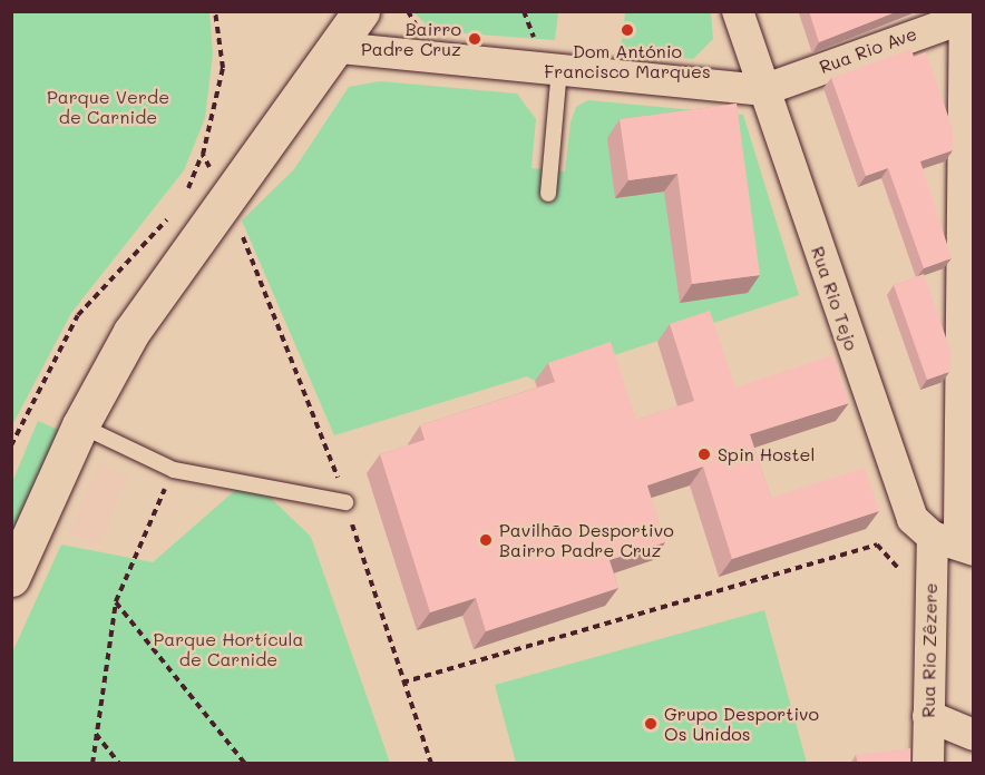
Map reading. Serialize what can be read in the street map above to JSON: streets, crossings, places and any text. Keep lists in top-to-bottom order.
{
  "streets": {
    "street": ["Rua Rio Ave", "Rua Rio Tejo", "Rua Rio Zêzere"]
  },
  "crossings": [
    ["Rua Rio Ave", "Rua Rio Tejo"],
    ["Rua Rio Ave", "Rua Rio Zêzere"],
    ["Rua Rio Tejo", "Rua Rio Zêzere"]
  ],
  "parks": ["Parque Verde de Carnide", "Parque Hortícula de Carnide"],
  "places": [
    "Dom António Francisco Marques",
    "Bairro Padre Cruz",
    "Spin Hostel",
    "Pavilhão Desportivo Bairro Padre Cruz",
    "Grupo Desportivo Os Unidos"
  ]
}
